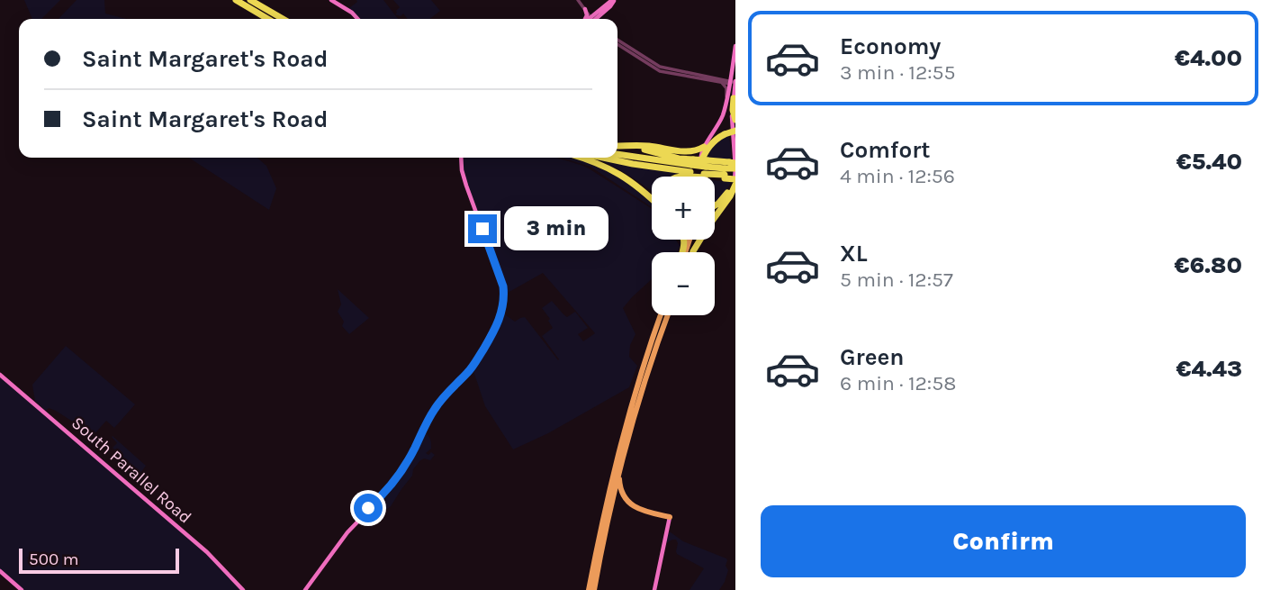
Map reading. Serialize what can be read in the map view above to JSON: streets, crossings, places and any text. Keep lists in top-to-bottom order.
{
  "streets": {
    "main road": ["South Parallel Road"]
  },
  "scale_bar": "500 m",
  "page": {
    "list": [
      {
        "name": "Economy",
        "note": "3 min · 12:55",
        "value": "€4.00"
      },
      {
        "name": "Comfort",
        "note": "4 min · 12:56",
        "value": "€5.40"
      },
      {
        "name": "XL",
        "note": "5 min · 12:57",
        "value": "€6.80"
      },
      {
        "name": "Green",
        "note": "6 min · 12:58",
        "value": "€4.43"
      }
    ],
    "banner": ["Saint Margaret's Road", "Saint Margaret's Road"],
    "map_buttons": ["+", "−"],
    "bubble": "3 min",
    "buttons": "Confirm",
    "scale": "500 m"
  }
}
